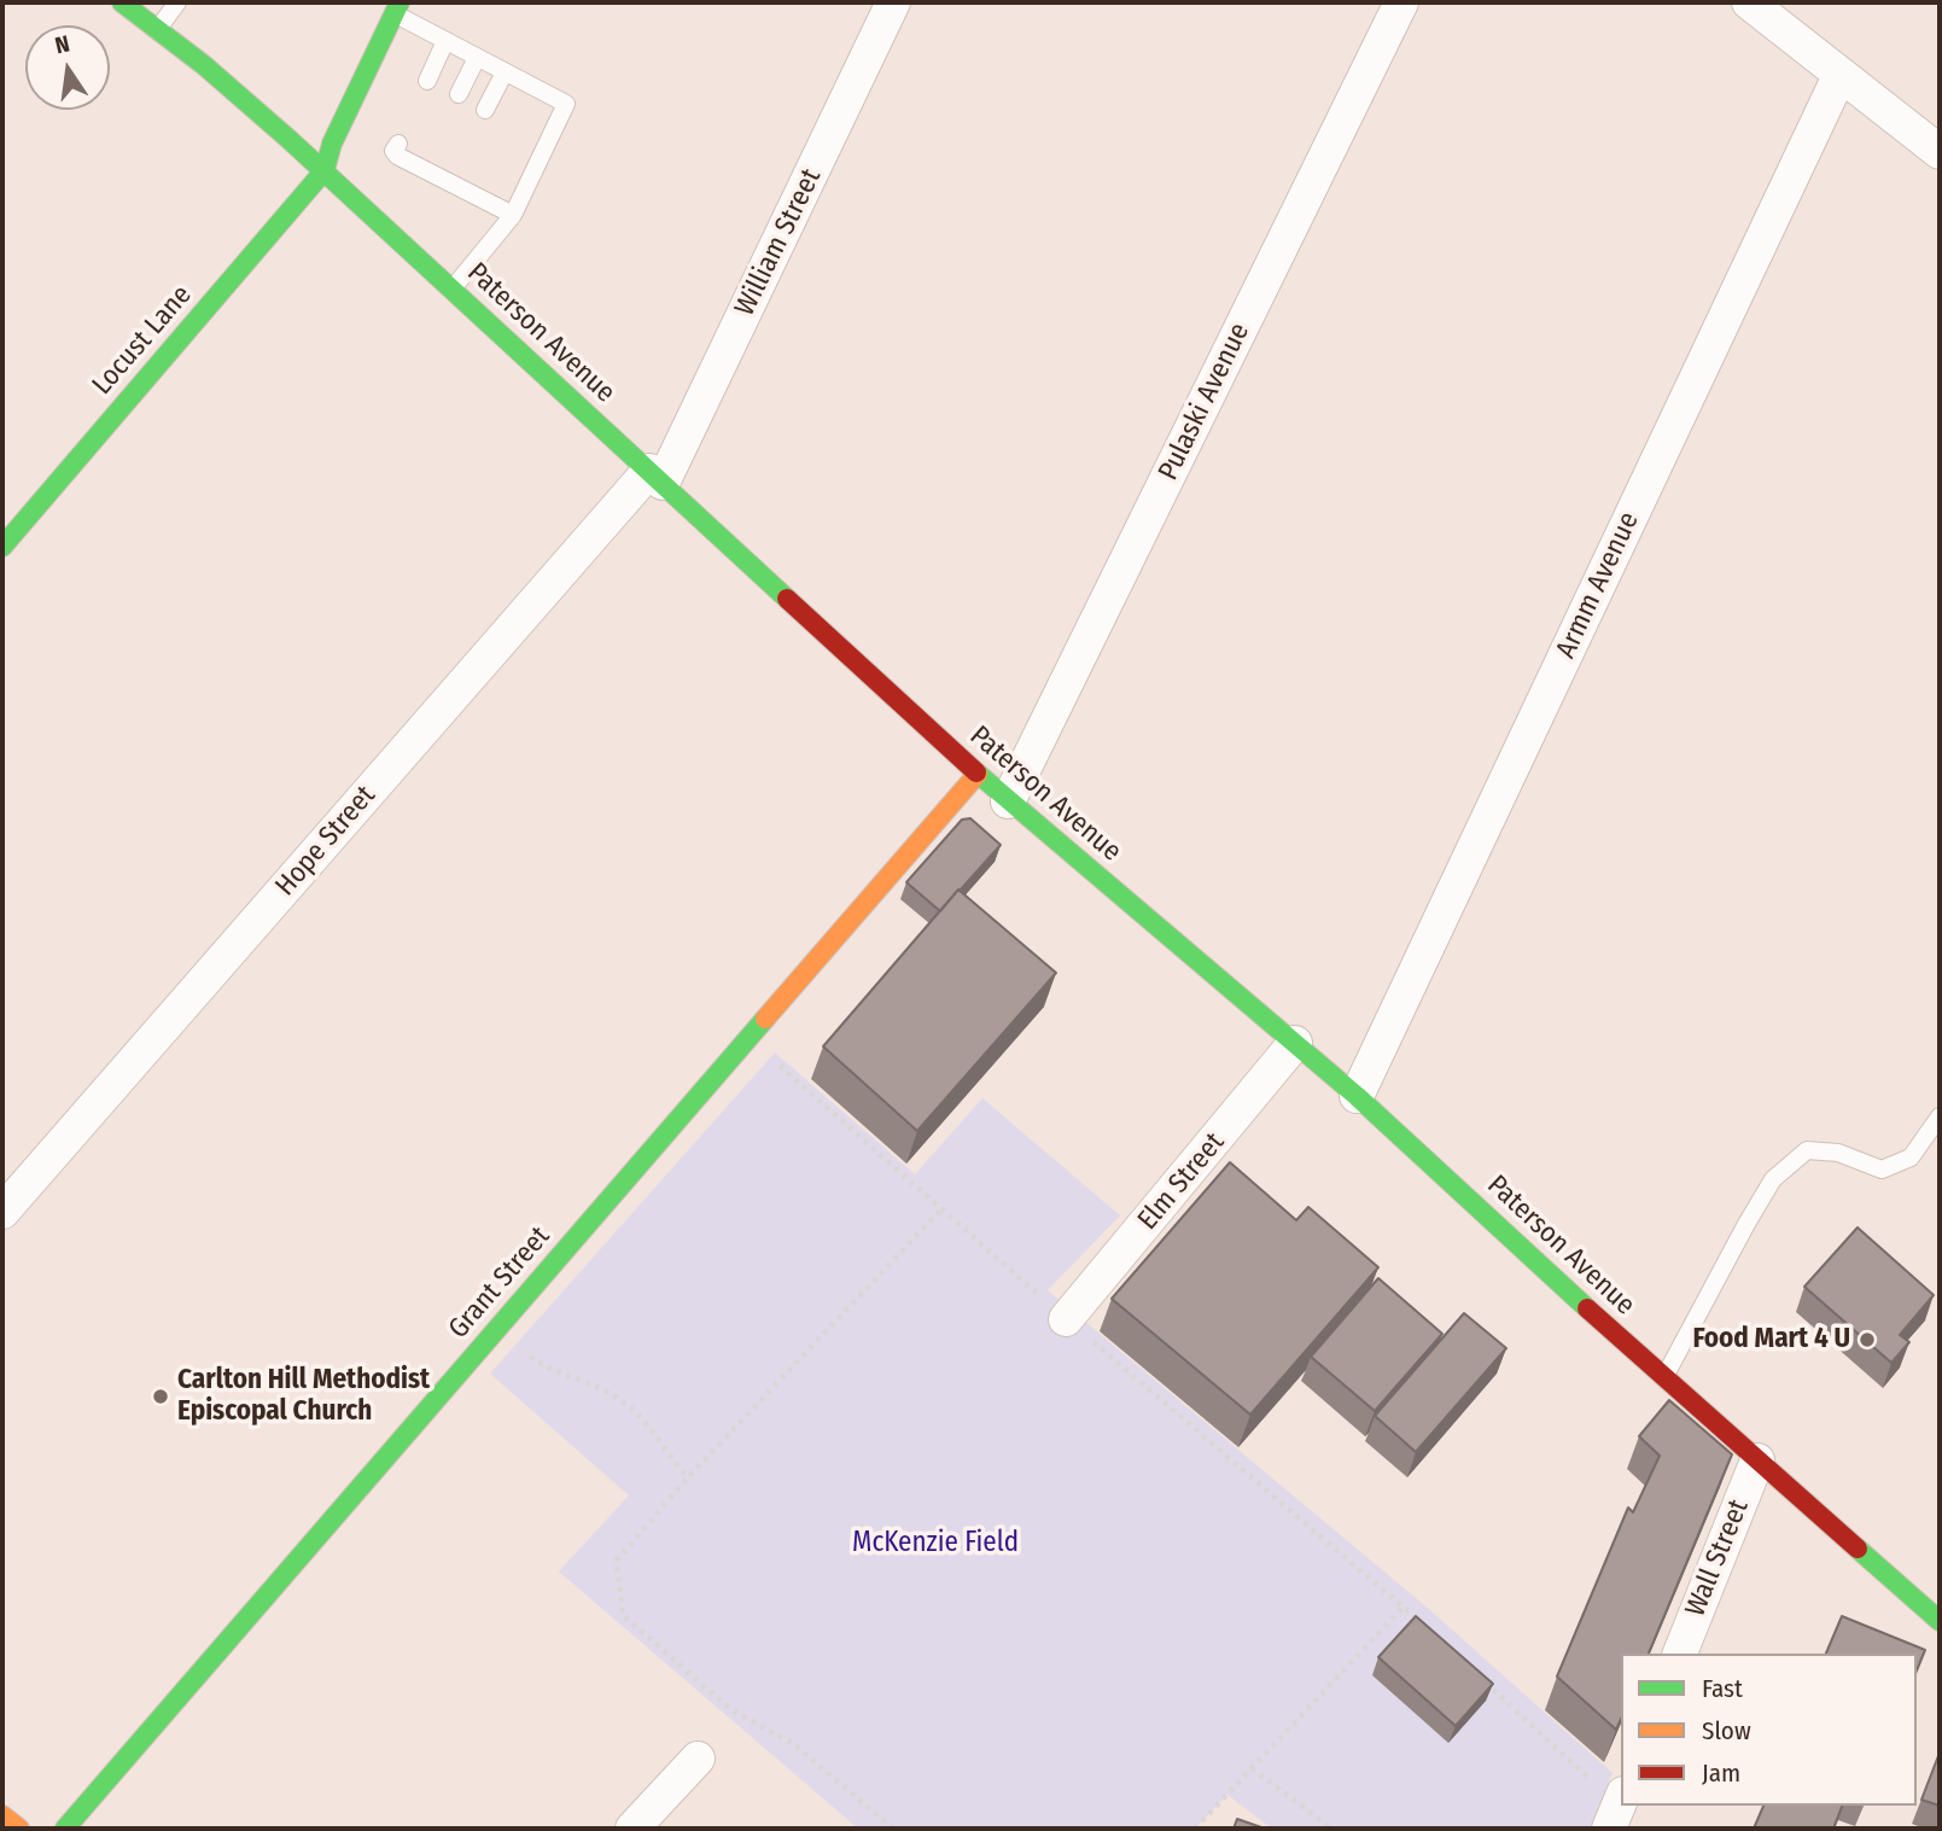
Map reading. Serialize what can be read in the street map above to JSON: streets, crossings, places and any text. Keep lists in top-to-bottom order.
{
  "streets": {
    "main road": ["Paterson Avenue", "Locust Lane", "Grant Street"],
    "street": [
      "William Street",
      "Pulaski Avenue",
      "Armm Avenue",
      "Hope Street",
      "Elm Street",
      "Wall Street"
    ]
  },
  "crossings": [
    ["William Street", "Paterson Avenue"],
    ["William Street", "Hope Street"],
    ["Paterson Avenue", "Locust Lane"],
    ["Paterson Avenue", "Pulaski Avenue"],
    ["Paterson Avenue", "Armm Avenue"],
    ["Paterson Avenue", "Hope Street"],
    ["Paterson Avenue", "Elm Street"],
    ["Paterson Avenue", "Grant Street"],
    ["Paterson Avenue", "Wall Street"]
  ],
  "parks": ["McKenzie Field"],
  "places": ["Food Mart 4 U", "Carlton Hill Methodist Episcopal Church"],
  "legend": ["Fast", "Slow", "Jam"],
  "north": "top"
}
